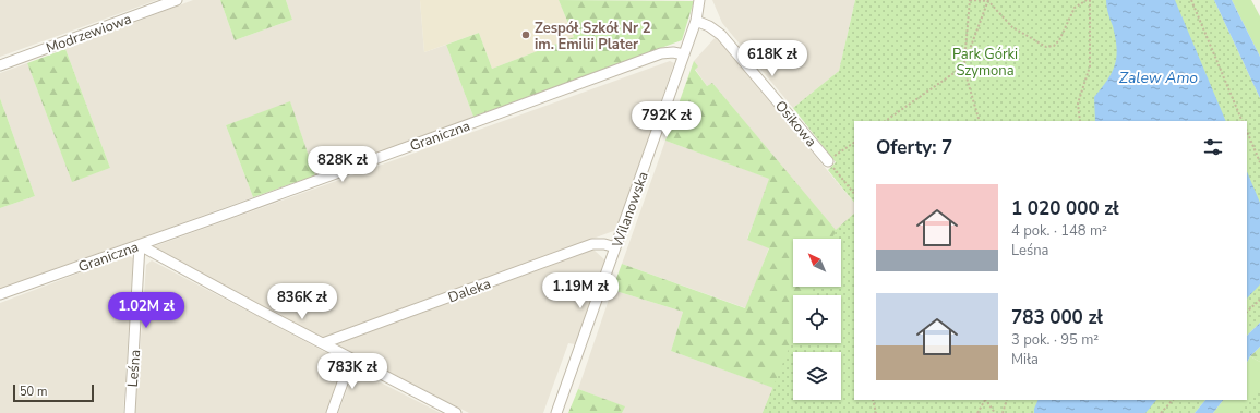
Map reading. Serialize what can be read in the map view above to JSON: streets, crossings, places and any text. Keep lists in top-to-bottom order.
{
  "streets": {
    "street": [
      "Modrzewiowa",
      "Osikowa",
      "Graniczna",
      "Wilanowska",
      "Daleka",
      "Leśna"
    ]
  },
  "crossings": [
    ["Osikowa", "Wilanowska"],
    ["Graniczna", "Wilanowska"],
    ["Graniczna", "Leśna"],
    ["Wilanowska", "Daleka"]
  ],
  "water": ["Zalew Amo"],
  "parks": ["Park Górki Szymona"],
  "places": ["Zespół Szkół Nr 2 im. Emilii Plater"],
  "scale_bar": "50 m",
  "north": "top left",
  "page": {
    "price": [
      "618K zł",
      "792K zł",
      "828K zł",
      "1.19M zł",
      "836K zł",
      "1.02M zł",
      "783K zł"
    ],
    "heading": "Oferty: 7",
    "list": [
      {
        "name": "1 020 000 zł",
        "note": "4 pok. · 148 m² · Leśna"
      },
      {
        "name": "783 000 zł",
        "note": "3 pok. · 95 m² · Miła"
      }
    ],
    "scale": "50 m"
  }
}
